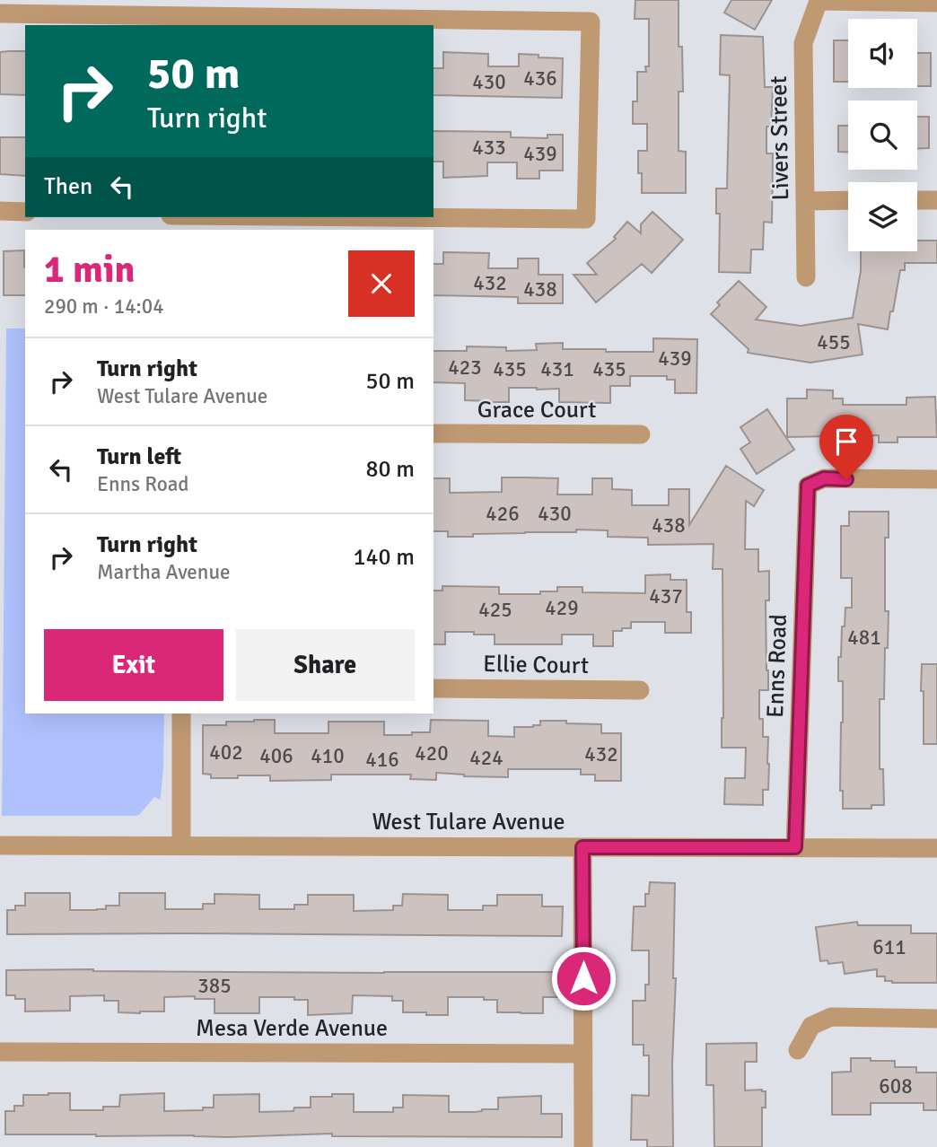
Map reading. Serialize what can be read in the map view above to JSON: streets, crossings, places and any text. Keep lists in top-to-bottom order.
{
  "streets": {
    "street": [
      "Livers Street",
      "Grace Court",
      "Ellie Court",
      "Enns Road",
      "West Tulare Avenue",
      "Mesa Verde Avenue"
    ]
  },
  "crossings": [
    ["Enns Road", "West Tulare Avenue"]
  ],
  "house_numbers": [
    "436",
    "430",
    "433",
    "439",
    "432",
    "438",
    "455",
    "439",
    "423",
    "435",
    "431",
    "435",
    "426",
    "430",
    "438",
    "437",
    "429",
    "425",
    "481",
    "402",
    "420",
    "432",
    "406",
    "410",
    "424",
    "416",
    "611",
    "385",
    "608"
  ],
  "page": {
    "turn": ["50 m", "Turn right"],
    "then": "Then",
    "heading": ["1 min", "290 m · 14:04"],
    "list": [
      {
        "name": "Turn right",
        "note": "West Tulare Avenue",
        "value": "50 m"
      },
      {
        "name": "Turn left",
        "note": "Enns Road",
        "value": "80 m"
      },
      {
        "name": "Turn right",
        "note": "Martha Avenue",
        "value": "140 m"
      }
    ],
    "buttons": ["Exit", "Share"]
  }
}
